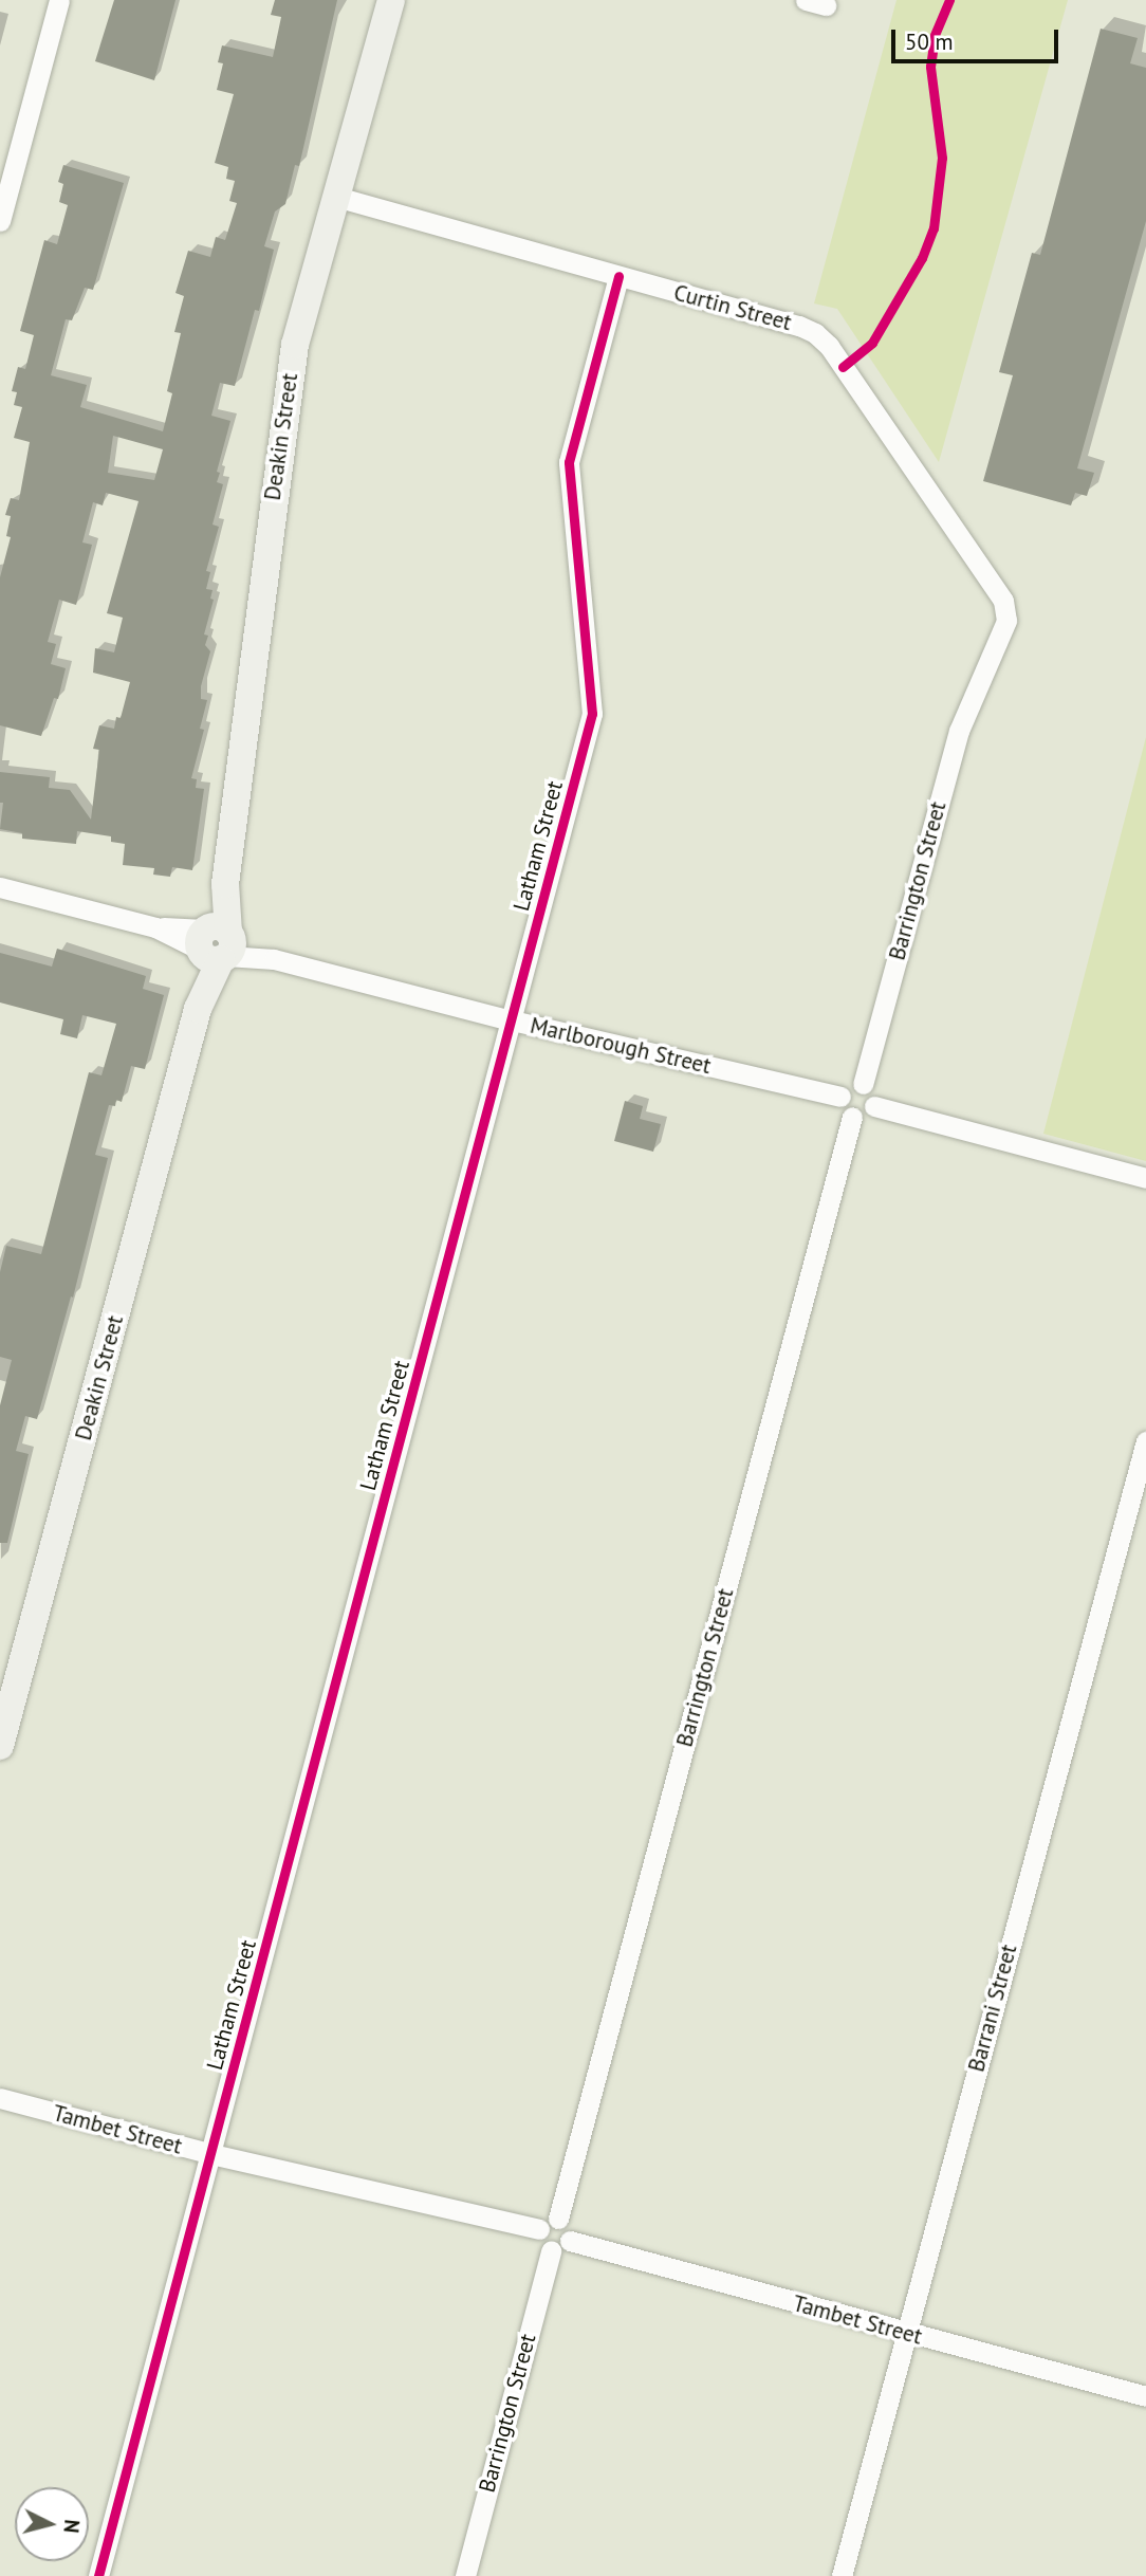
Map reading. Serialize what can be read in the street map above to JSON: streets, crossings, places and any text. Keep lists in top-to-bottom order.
{
  "streets": {
    "street": [
      "Curtin Street",
      "Deakin Street",
      "Latham Street",
      "Barrington Street",
      "Marlborough Street",
      "Barrani Street",
      "Tambet Street"
    ]
  },
  "crossings": [
    ["Curtin Street", "Deakin Street"],
    ["Curtin Street", "Latham Street"],
    ["Curtin Street", "Barrington Street"],
    ["Deakin Street", "Marlborough Street"],
    ["Latham Street", "Marlborough Street"],
    ["Latham Street", "Tambet Street"],
    ["Barrington Street", "Marlborough Street"],
    ["Barrington Street", "Tambet Street"],
    ["Barrani Street", "Tambet Street"]
  ],
  "scale_bar": "50 m",
  "north": "right"
}
